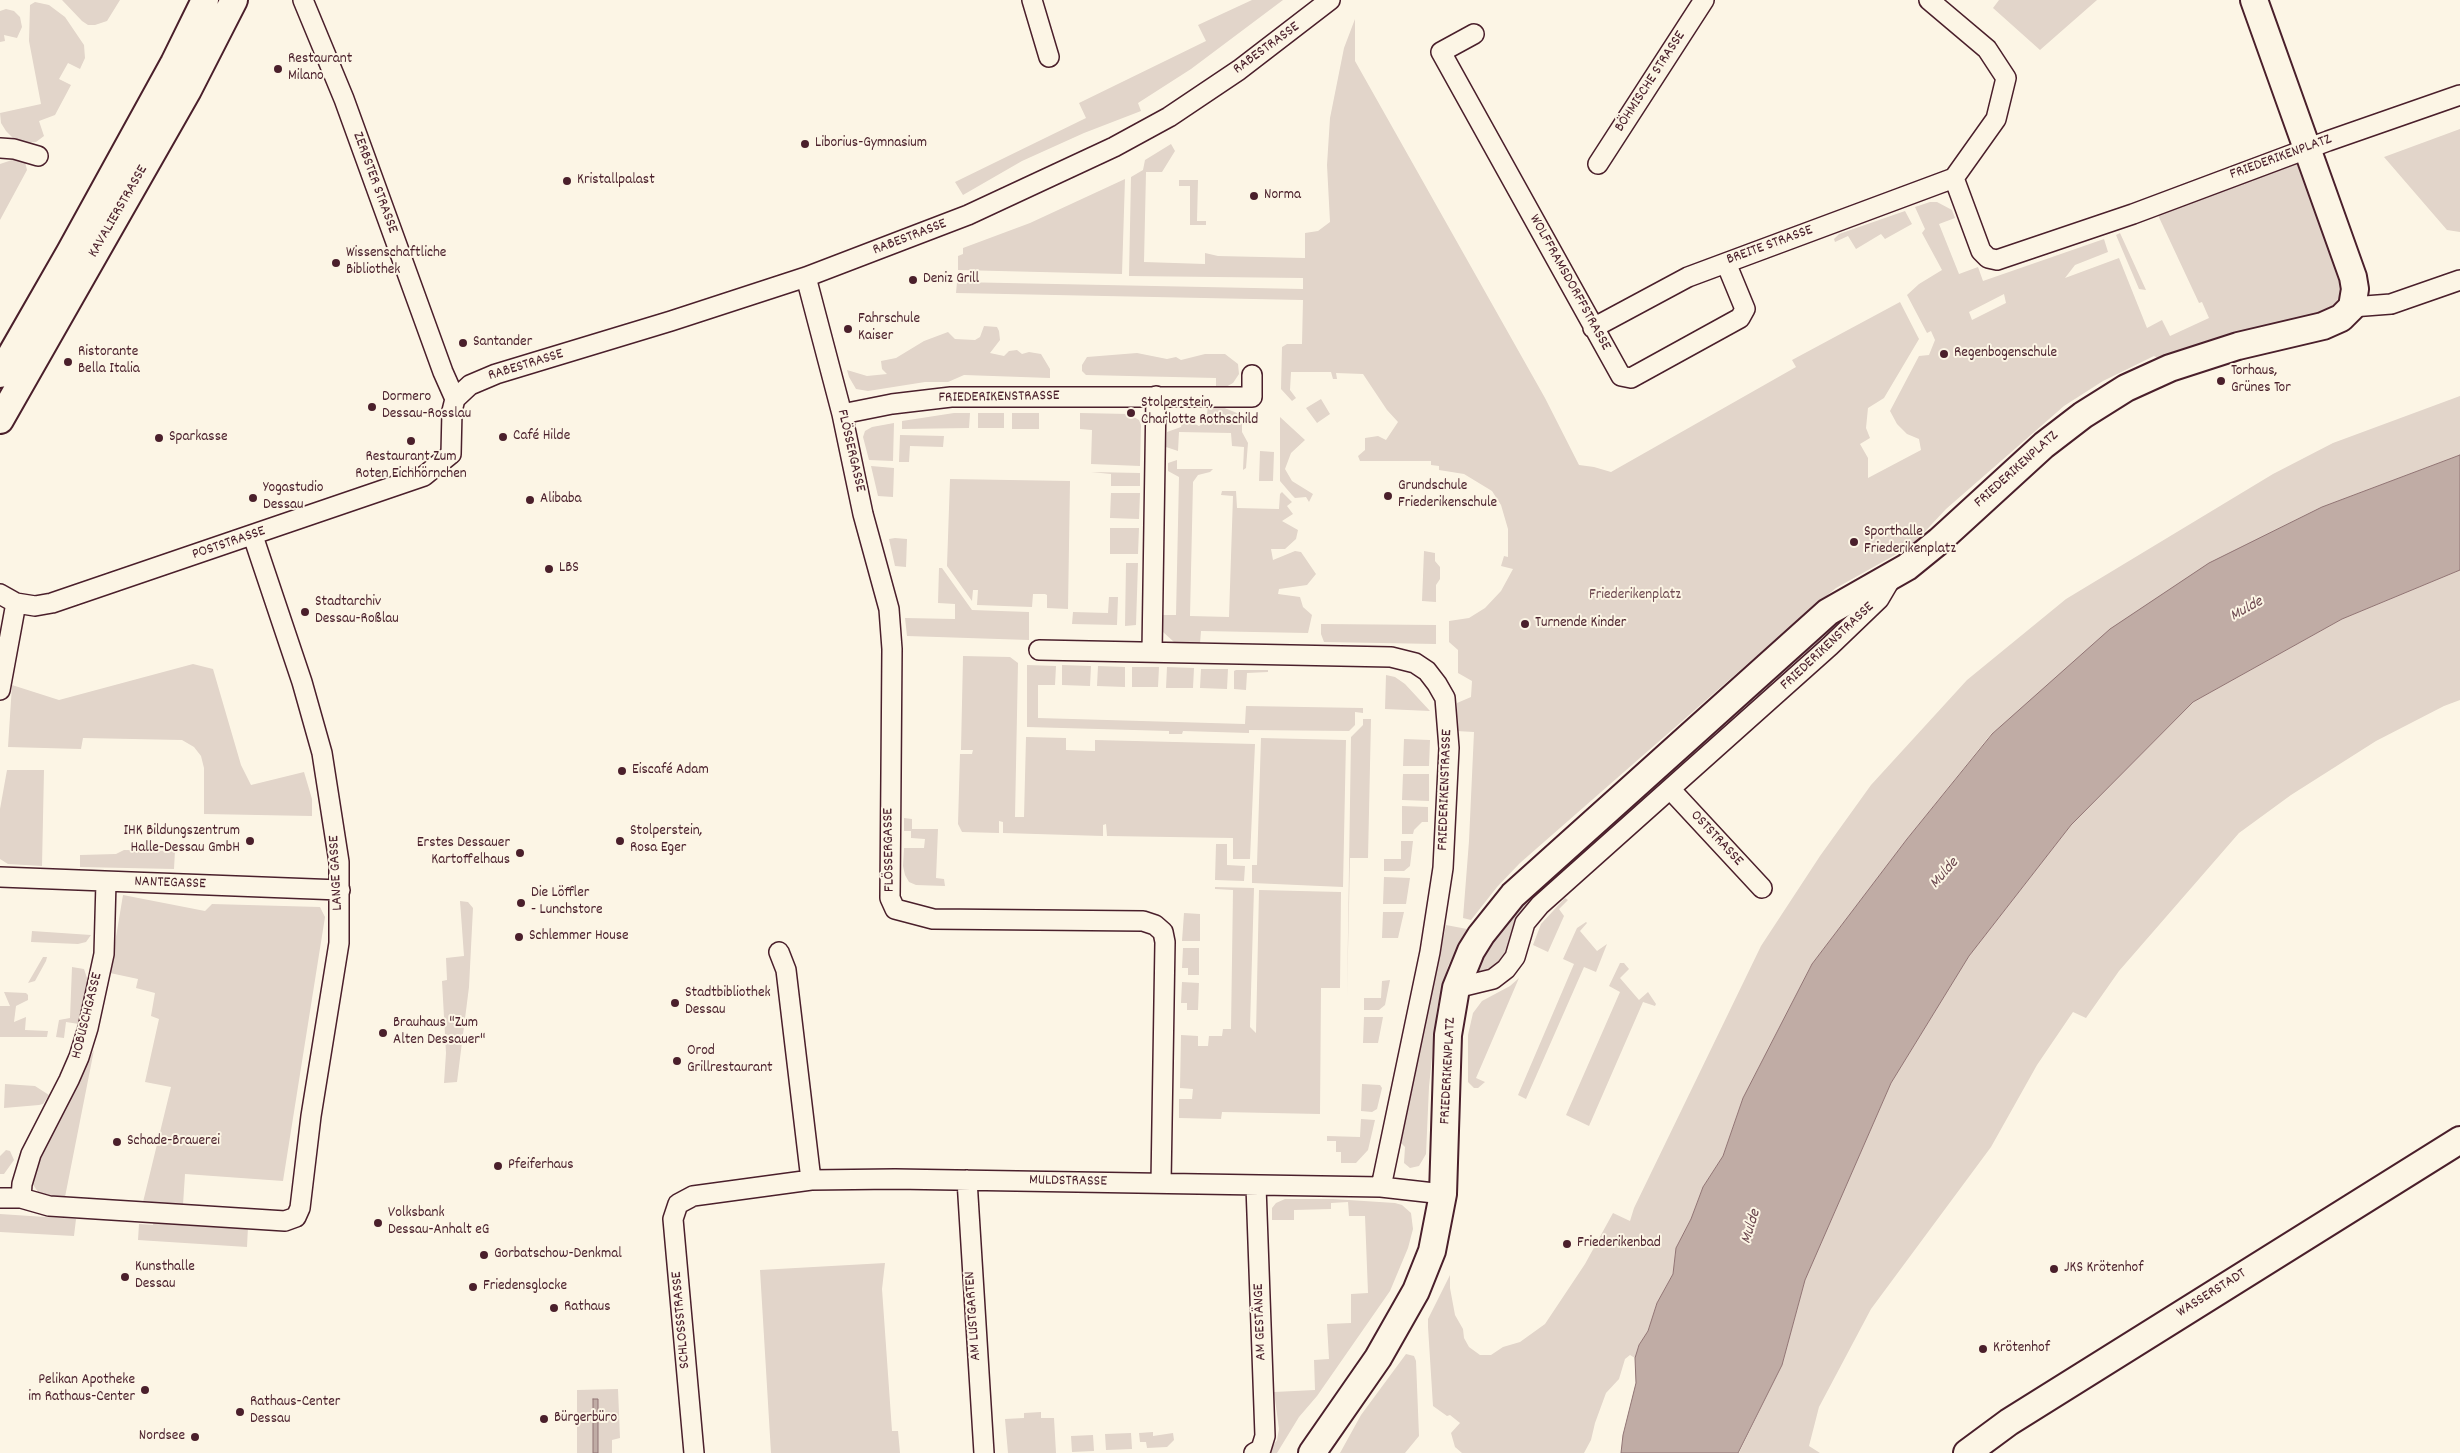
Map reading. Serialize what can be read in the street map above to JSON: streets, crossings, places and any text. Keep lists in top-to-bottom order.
{
  "streets": {
    "main road": ["FRIEDERIKENPLATZ", "KAVALIERSTRASSE", "WASSERSTADT"],
    "street": [
      "RABESTRASSE",
      "BÖHMISCHE STRASSE",
      "ZERBSTER STRASSE",
      "BREITE STRASSE",
      "WOLFFRAMSDORFFSTRASSE",
      "FRIEDERIKENSTRASSE",
      "FLÖSSERGASSE",
      "POSTSTRASSE",
      "OSTSTRASSE",
      "LANGE GASSE",
      "NANTEGASSE",
      "HOBUSCHGASSE",
      "MULDSTRASSE",
      "AM LUSTGARTEN",
      "SCHLOSSSTRASSE",
      "AM GESTÄNGE"
    ]
  },
  "crossings": [
    ["RABESTRASSE", "ZERBSTER STRASSE"],
    ["RABESTRASSE", "FLÖSSERGASSE"],
    ["RABESTRASSE", "POSTSTRASSE"],
    ["FRIEDERIKENPLATZ", "BREITE STRASSE"],
    ["FRIEDERIKENPLATZ", "FRIEDERIKENSTRASSE"],
    ["FRIEDERIKENPLATZ", "MULDSTRASSE"],
    ["ZERBSTER STRASSE", "POSTSTRASSE"],
    ["BREITE STRASSE", "WOLFFRAMSDORFFSTRASSE"],
    ["FRIEDERIKENSTRASSE", "FLÖSSERGASSE"],
    ["FRIEDERIKENSTRASSE", "OSTSTRASSE"],
    ["FRIEDERIKENSTRASSE", "MULDSTRASSE"],
    ["FLÖSSERGASSE", "MULDSTRASSE"],
    ["POSTSTRASSE", "LANGE GASSE"],
    ["LANGE GASSE", "NANTEGASSE"],
    ["LANGE GASSE", "HOBUSCHGASSE"],
    ["NANTEGASSE", "HOBUSCHGASSE"],
    ["MULDSTRASSE", "AM LUSTGARTEN"],
    ["MULDSTRASSE", "SCHLOSSSTRASSE"],
    ["MULDSTRASSE", "AM GESTÄNGE"]
  ],
  "water": ["Mulde"],
  "parks": ["Friederikenplatz"],
  "places": [
    "Restaurant Milano",
    "Liborius-Gymnasium",
    "Kristallpalast",
    "Norma",
    "Wissenschaftliche Bibliothek",
    "Deniz Grill",
    "Fahrschule Kaiser",
    "Santander",
    "Regenbogenschule",
    "Ristorante Bella Italia",
    "Torhaus, Grünes Tor",
    "Dormero Dessau-Rosslau",
    "Stolperstein, Charlotte Rothschild",
    "Café Hilde",
    "Sparkasse",
    "Restaurant Zum Roten Eichhörnchen",
    "Grundschule Friederikenschule",
    "Yogastudio Dessau",
    "Alibaba",
    "Sporthalle Friederikenplatz",
    "LBS",
    "Stadtarchiv Dessau-Roßlau",
    "Turnende Kinder",
    "Eiscafé Adam",
    "IHK Bildungszentrum Halle-Dessau GmbH",
    "Stolperstein, Rosa Eger",
    "Erstes Dessauer Kartoffelhaus",
    "Die Löffler - Lunchstore",
    "Schlemmer House",
    "Stadtbibliothek Dessau",
    "Brauhaus \"Zum Alten Dessauer\"",
    "Orod Grillrestaurant",
    "Schade-Brauerei",
    "Pfeiferhaus",
    "Volksbank Dessau-Anhalt eG",
    "Friederikenbad",
    "Gorbatschow-Denkmal",
    "JKS Krötenhof",
    "Kunsthalle Dessau",
    "Friedensglocke",
    "Rathaus",
    "Krötenhof",
    "Pelikan Apotheke im Rathaus-Center",
    "Rathaus-Center Dessau",
    "Bürgerbüro",
    "Nordsee"
  ]
}
